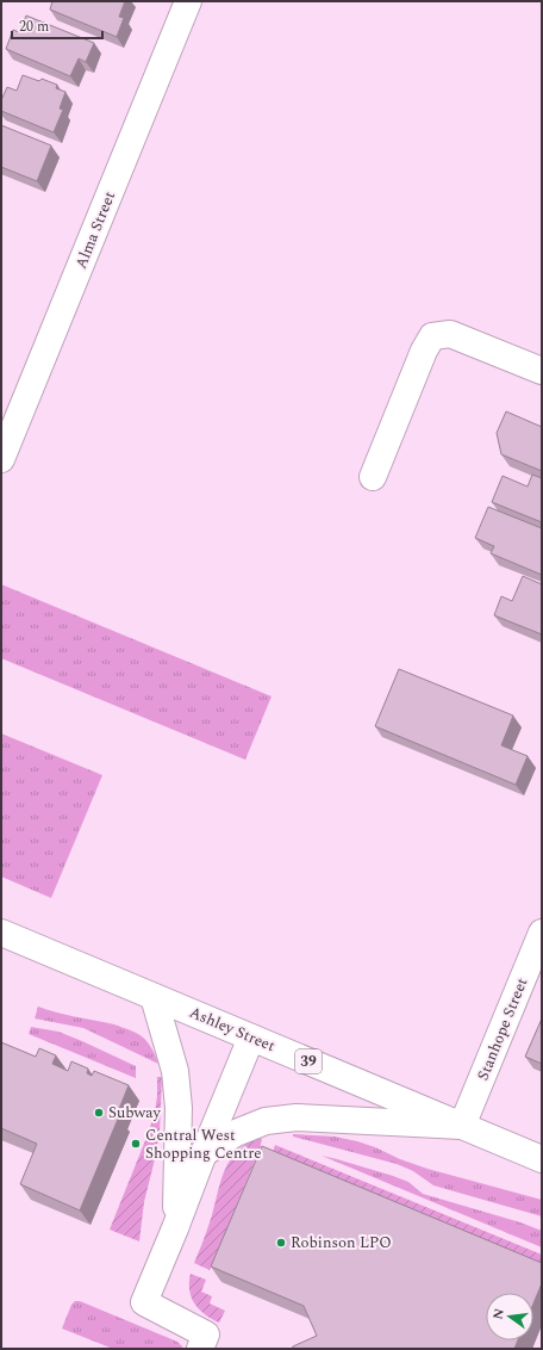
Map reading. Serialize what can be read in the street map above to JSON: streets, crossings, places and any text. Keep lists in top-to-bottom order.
{
  "streets": {
    "street": [
      "Alma Street",
      "Ashley Street",
      "Stanhope Street",
      "39"
    ]
  },
  "crossings": [
    ["Ashley Street", "Stanhope Street"]
  ],
  "places": ["Subway", "Central West Shopping Centre", "Robinson LPO"],
  "scale_bar": "20 m",
  "north": "left"
}
